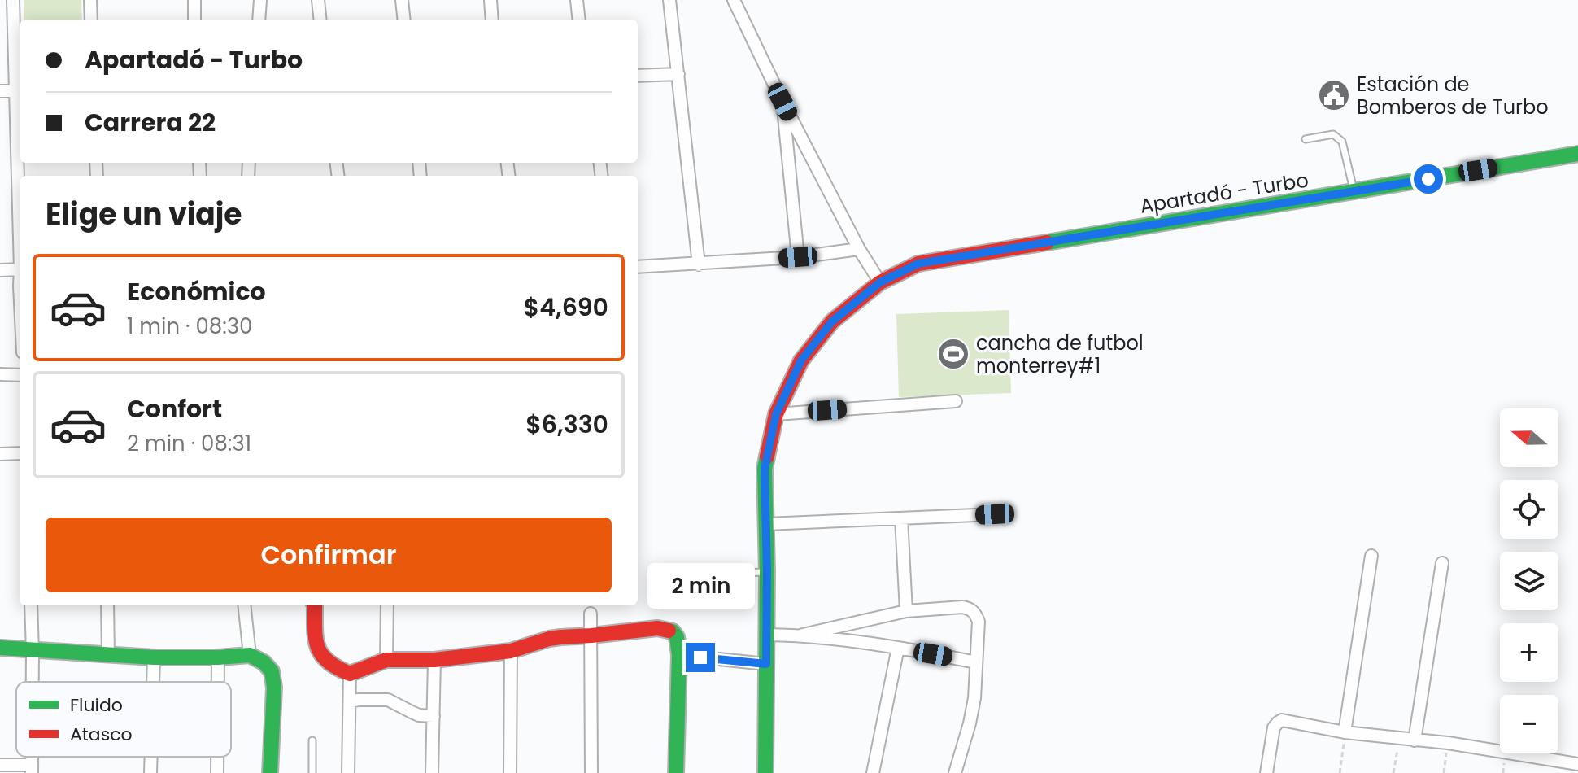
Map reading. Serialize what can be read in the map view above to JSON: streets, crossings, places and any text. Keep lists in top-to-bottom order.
{
  "streets": {
    "main road": ["Apartadó - Turbo"]
  },
  "places": {
    "public building": ["Estación de Bomberos de Turbo"],
    "sports": ["cancha de futbol monterrey#1"]
  },
  "legend": ["Fluido", "Atasco"],
  "north": "left",
  "page": {
    "banner": ["Apartadó - Turbo", "Carrera 22"],
    "heading": "Elige un viaje",
    "list": [
      {
        "name": "Económico",
        "note": "1 min · 08:30",
        "value": "$4,690"
      },
      {
        "name": "Confort",
        "note": "2 min · 08:31",
        "value": "$6,330"
      }
    ],
    "map_buttons": ["+", "−"],
    "buttons": "Confirmar",
    "bubble": "2 min"
  }
}
